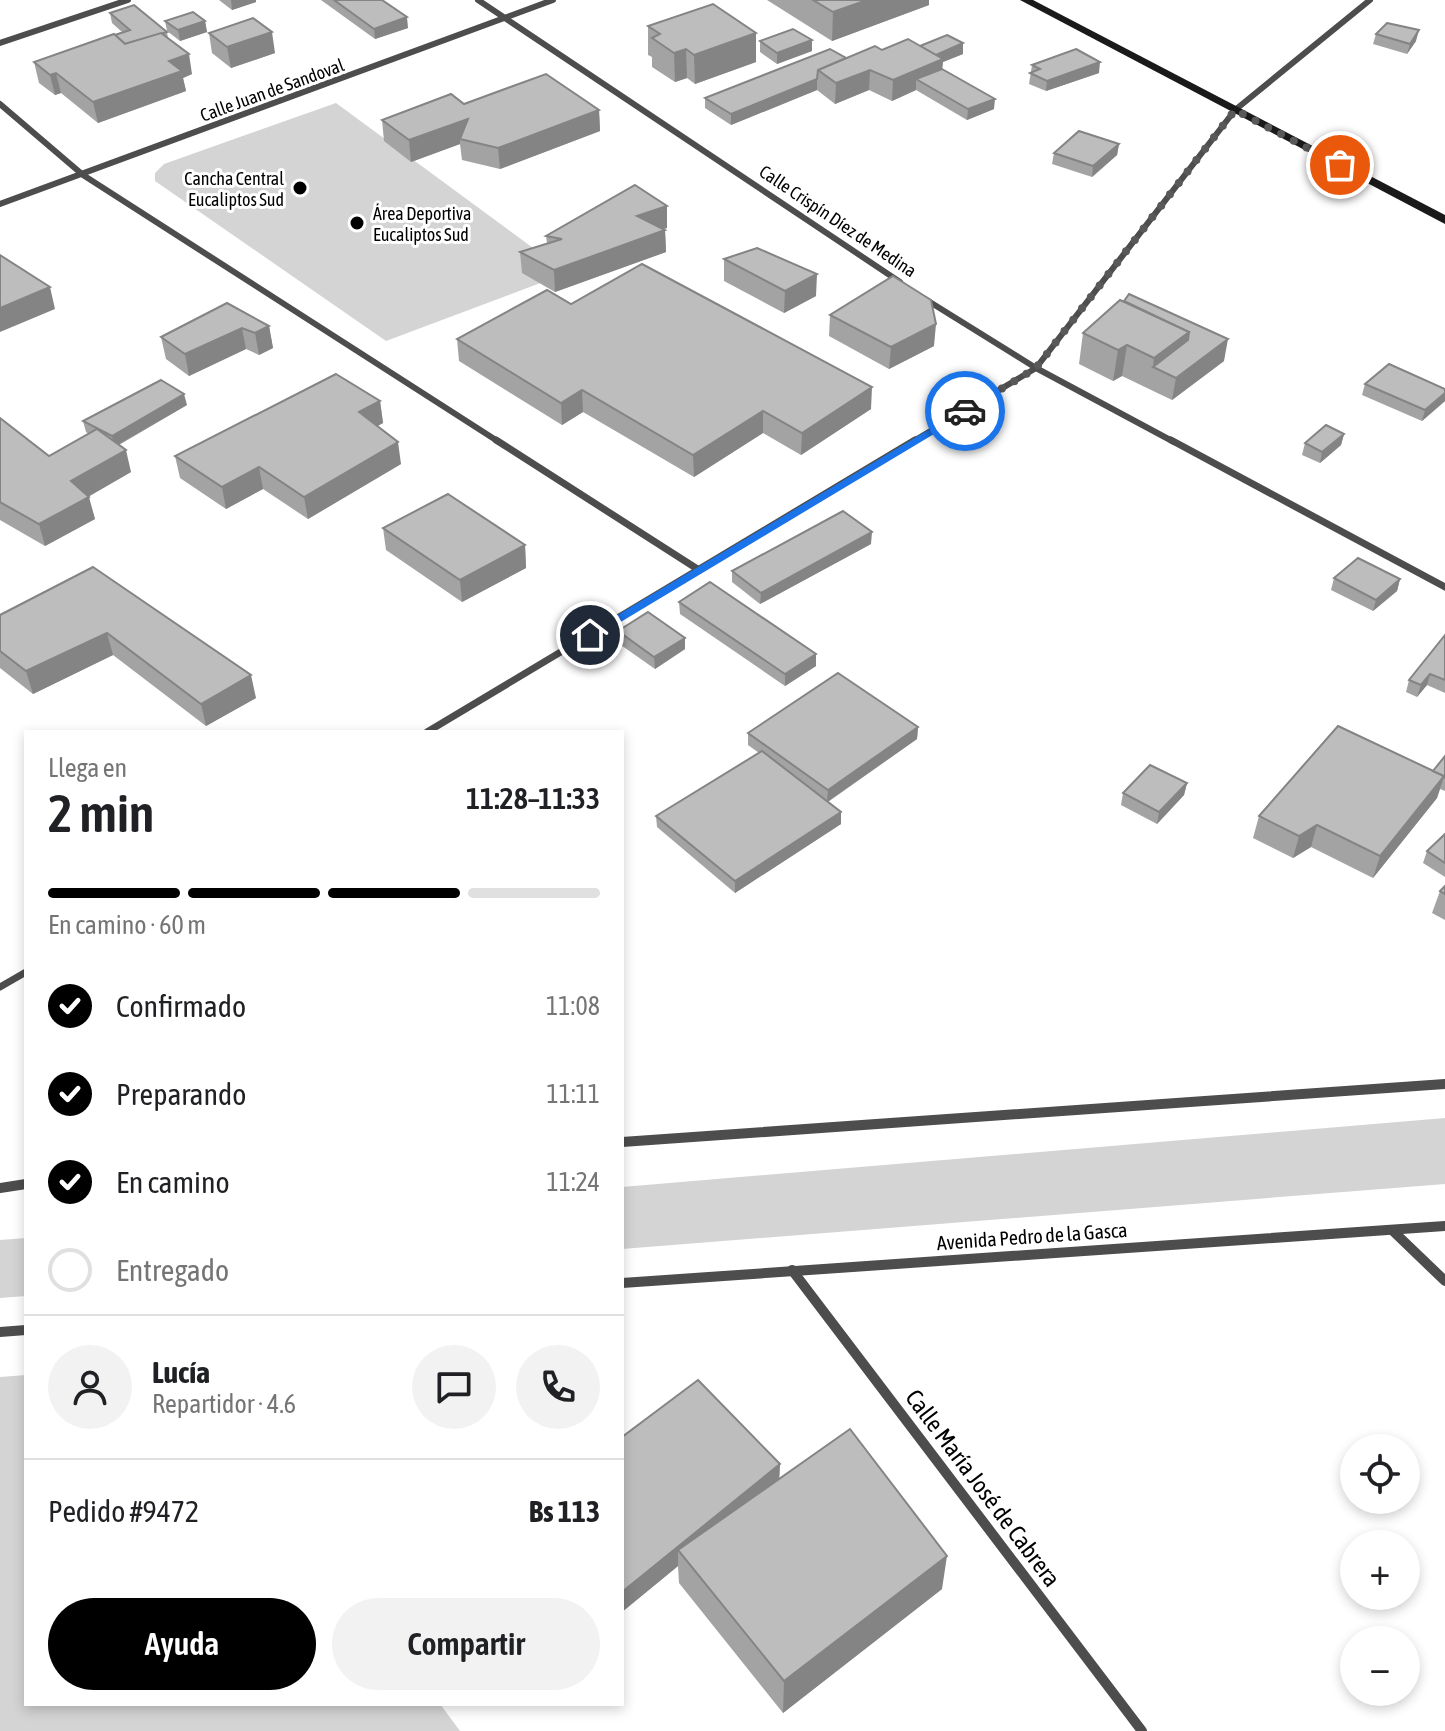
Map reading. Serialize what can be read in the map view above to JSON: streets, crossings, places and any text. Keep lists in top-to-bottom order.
{
  "streets": {
    "street": [
      "Calle Juan de Sandoval",
      "Calle Crispín Díez de Medina",
      "Avenida Pedro de la Gasca",
      "Calle María José de Cabrera"
    ]
  },
  "crossings": [
    ["Calle Juan de Sandoval", "Calle Crispín Díez de Medina"],
    ["Avenida Pedro de la Gasca", "Calle María José de Cabrera"]
  ],
  "places": ["Cancha Central Eucaliptos Sud", "Área Deportiva Eucaliptos Sud"],
  "page": {
    "heading": ["2 min", "Llega en", "11:28–11:33"],
    "panel": [
      "Lucía",
      "Repartidor · 4.6",
      "Pedido #9472",
      "Bs 113"
    ],
    "bar": "En camino · 60 m",
    "list": [
      ["Confirmado", "11:08"],
      ["Preparando", "11:11"],
      ["En camino", "11:24"],
      "Entregado"
    ],
    "map_buttons": ["+", "−"],
    "buttons": ["Ayuda", "Compartir"]
  }
}
